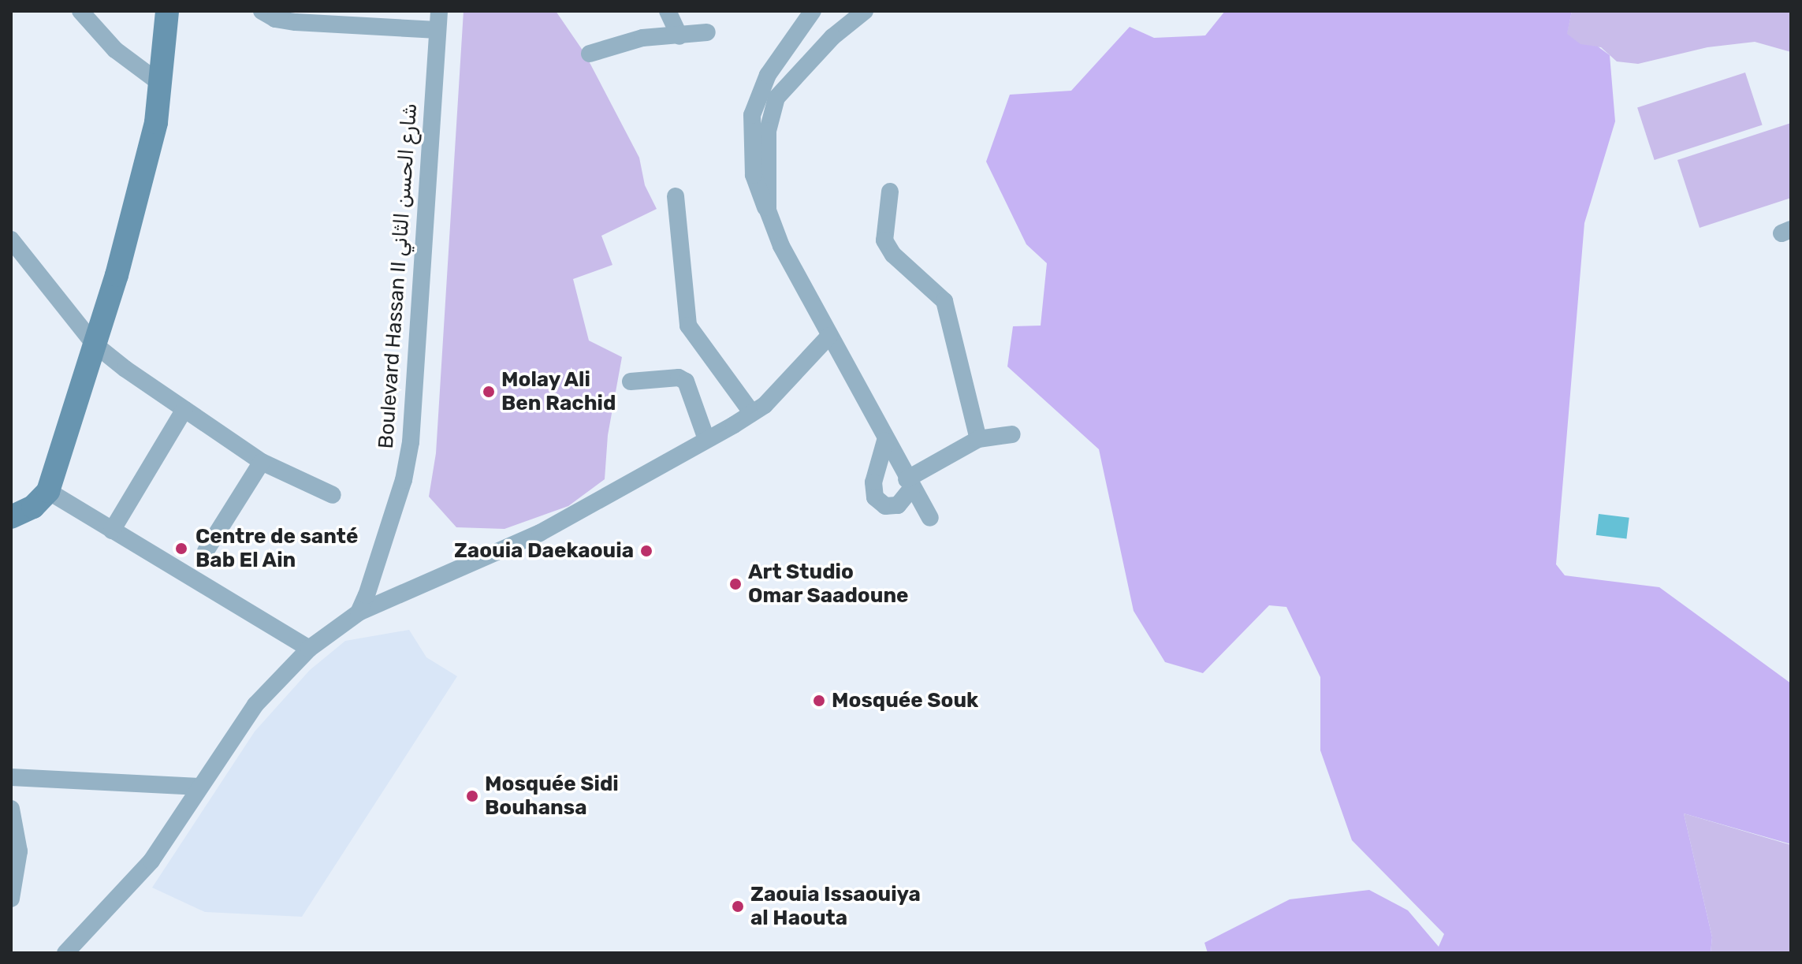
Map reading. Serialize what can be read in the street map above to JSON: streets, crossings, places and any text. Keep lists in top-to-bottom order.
{
  "streets": {
    "street": ["Boulevard Hassan II شارع الحسن الثاني"]
  },
  "places": [
    "Molay Ali Ben Rachid",
    "Centre de santé Bab El Ain",
    "Zaouia Daekaouia",
    "Art Studio Omar Saadoune",
    "Mosquée Souk",
    "Mosquée Sidi Bouhansa",
    "Zaouia Issaouiya al Haouta"
  ]
}
